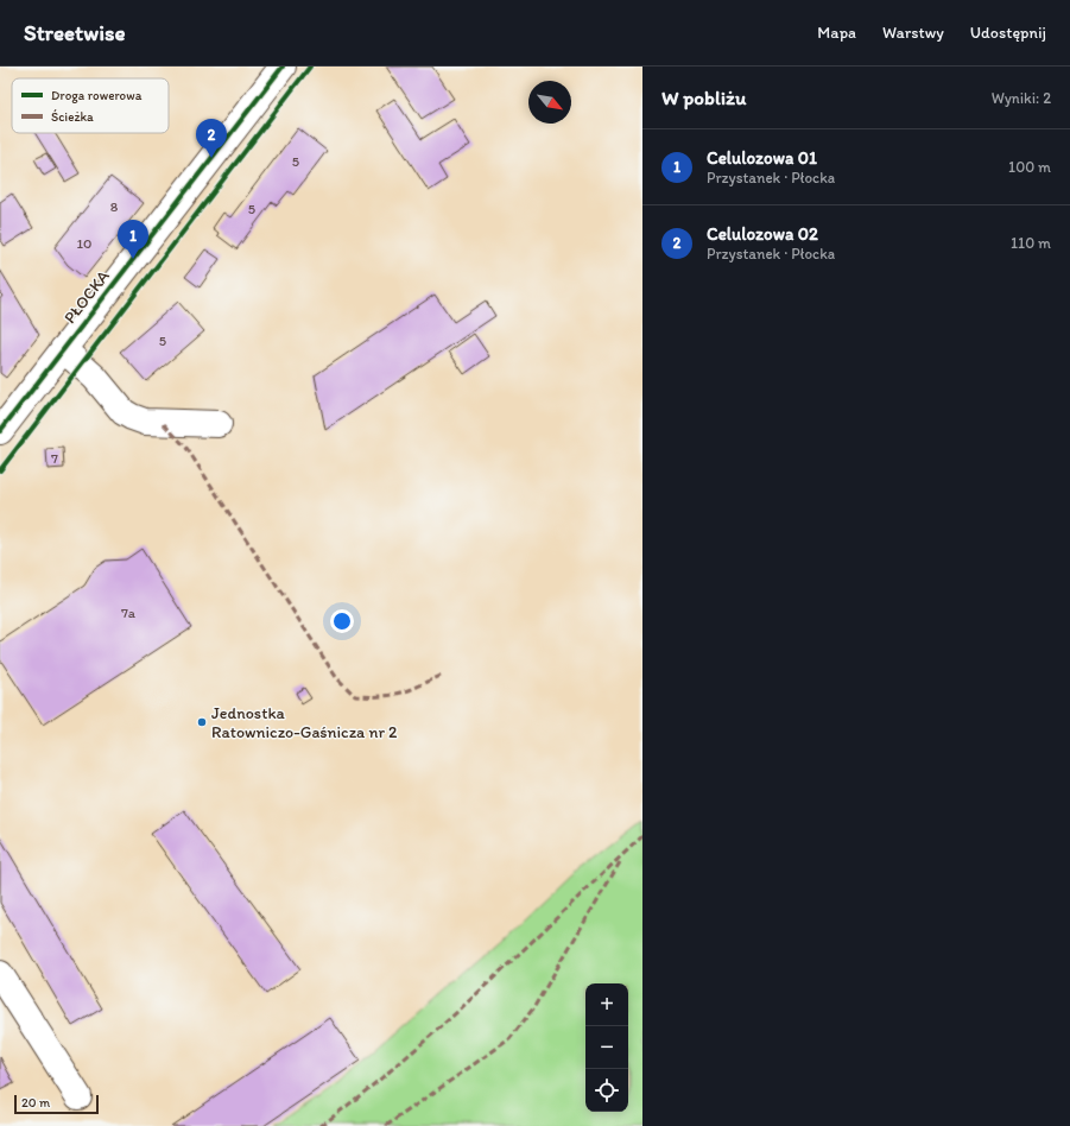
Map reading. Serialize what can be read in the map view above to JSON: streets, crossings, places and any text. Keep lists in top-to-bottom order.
{
  "streets": {
    "street": ["PŁOCKA"]
  },
  "places": ["Jednostka Ratowniczo-Gaśnicza nr 2"],
  "house_numbers": [
    "5",
    "8",
    "5",
    "10",
    "5",
    "7",
    "7a"
  ],
  "legend": ["Droga rowerowa", "Ścieżka"],
  "scale_bar": "20 m",
  "north": "bottom right",
  "page": {
    "header": "Streetwise",
    "nav": ["Mapa", "Warstwy", "Udostępnij"],
    "heading": ["W pobliżu", "Wyniki: 2"],
    "pins": ["2", "1"],
    "list": [
      {
        "mark": "1",
        "name": "Celulozowa 01",
        "note": "Przystanek · Płocka",
        "value": "100 m"
      },
      {
        "mark": "2",
        "name": "Celulozowa 02",
        "note": "Przystanek · Płocka",
        "value": "110 m"
      }
    ],
    "map_buttons": ["+", "−"],
    "scale": "20 m"
  }
}
